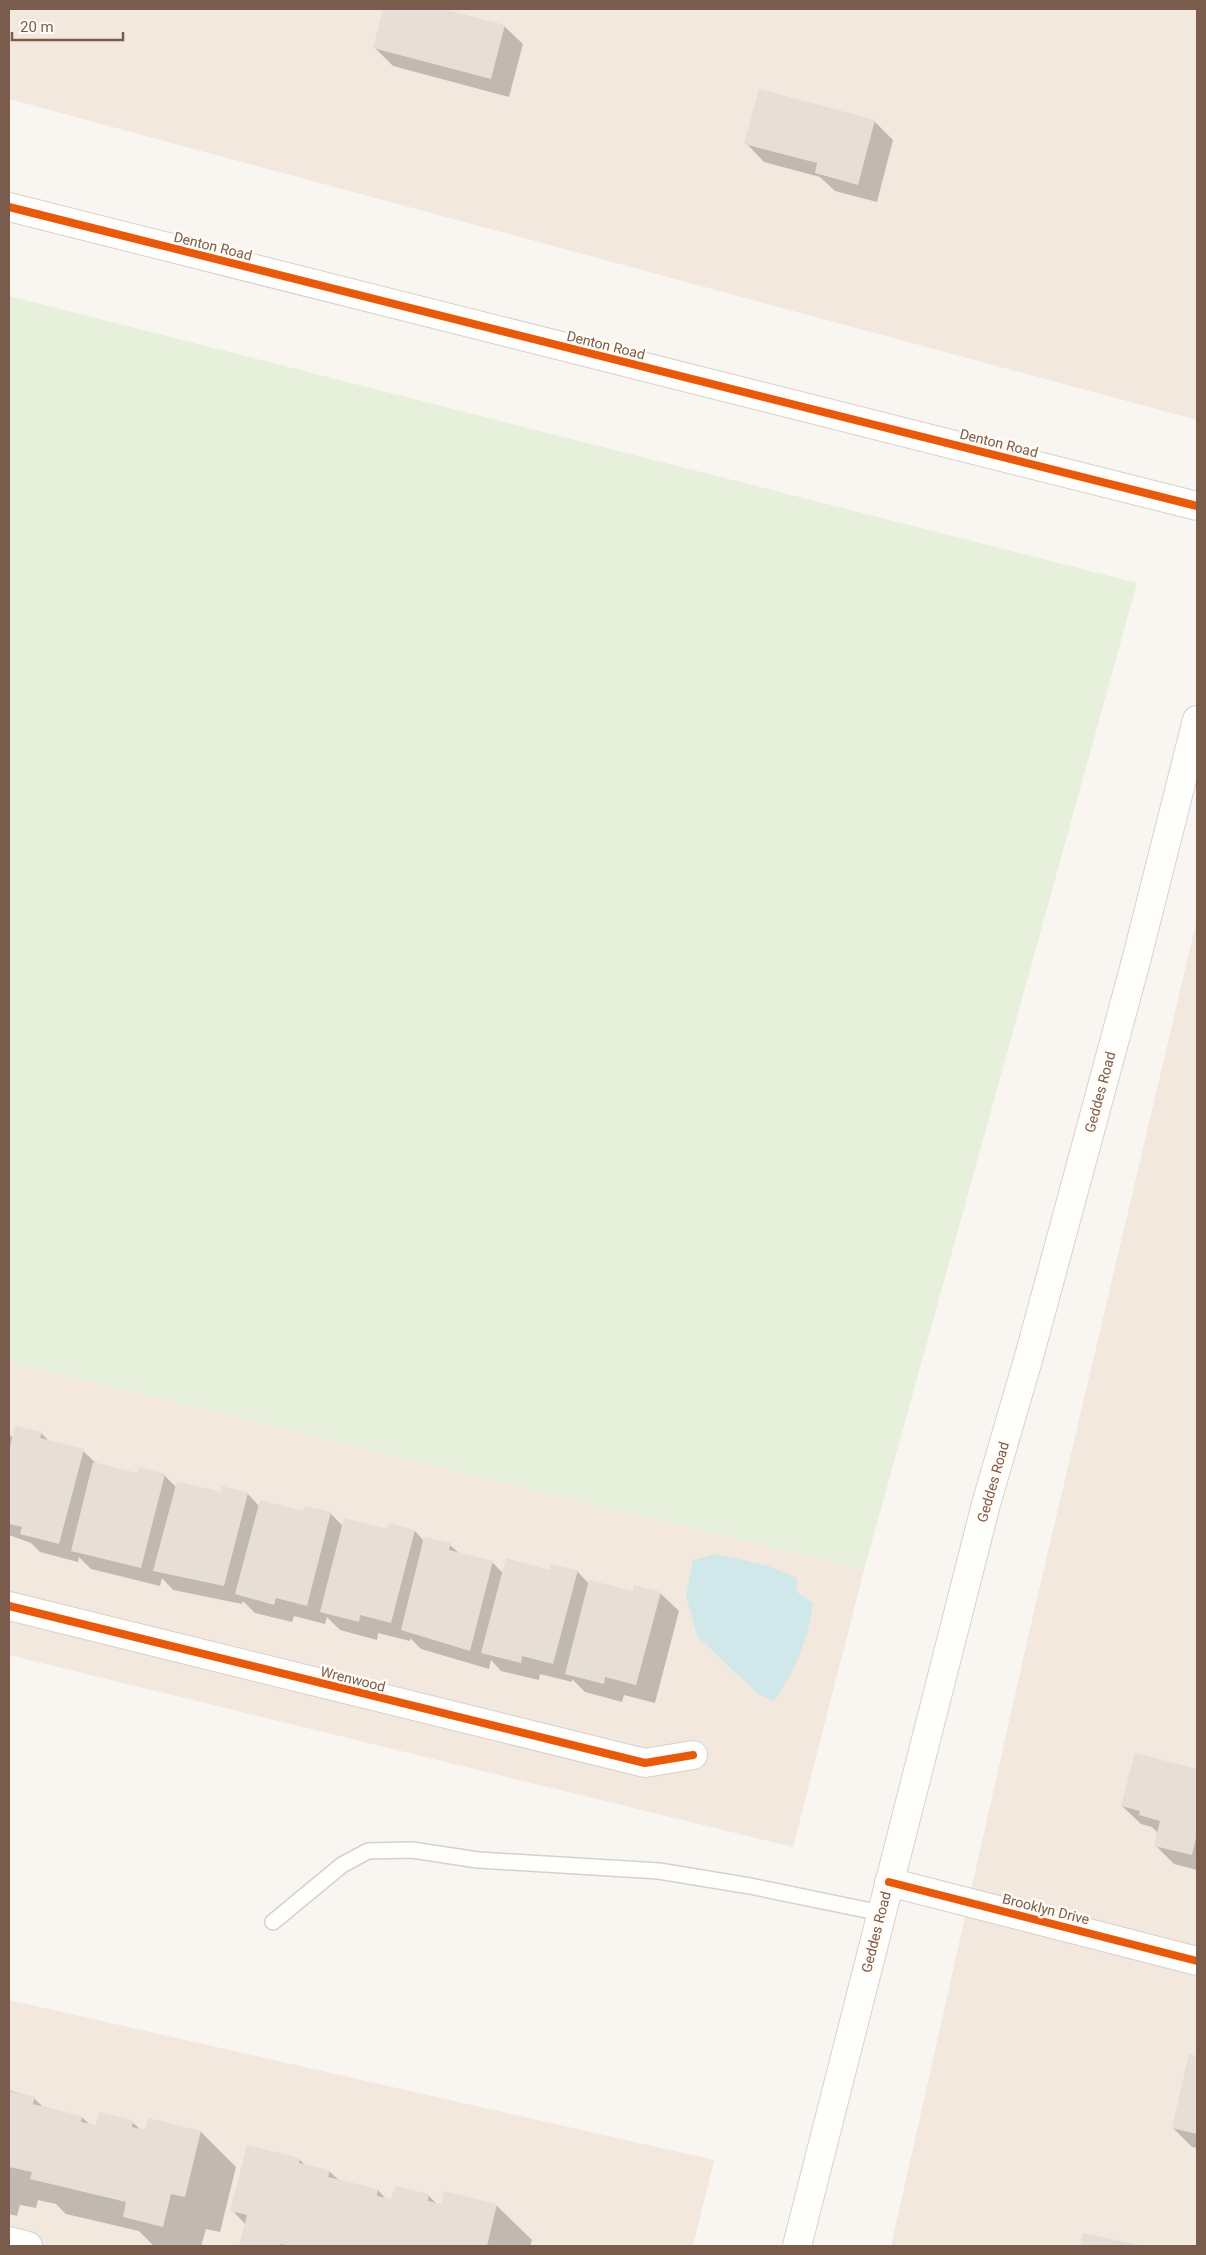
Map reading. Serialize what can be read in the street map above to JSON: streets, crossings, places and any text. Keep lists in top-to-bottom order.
{
  "streets": {
    "street": [
      "Denton Road",
      "Geddes Road",
      "Wrenwood",
      "Brooklyn Drive"
    ]
  },
  "crossings": [
    ["Geddes Road", "Brooklyn Drive"]
  ],
  "scale_bar": "20 m"
}
